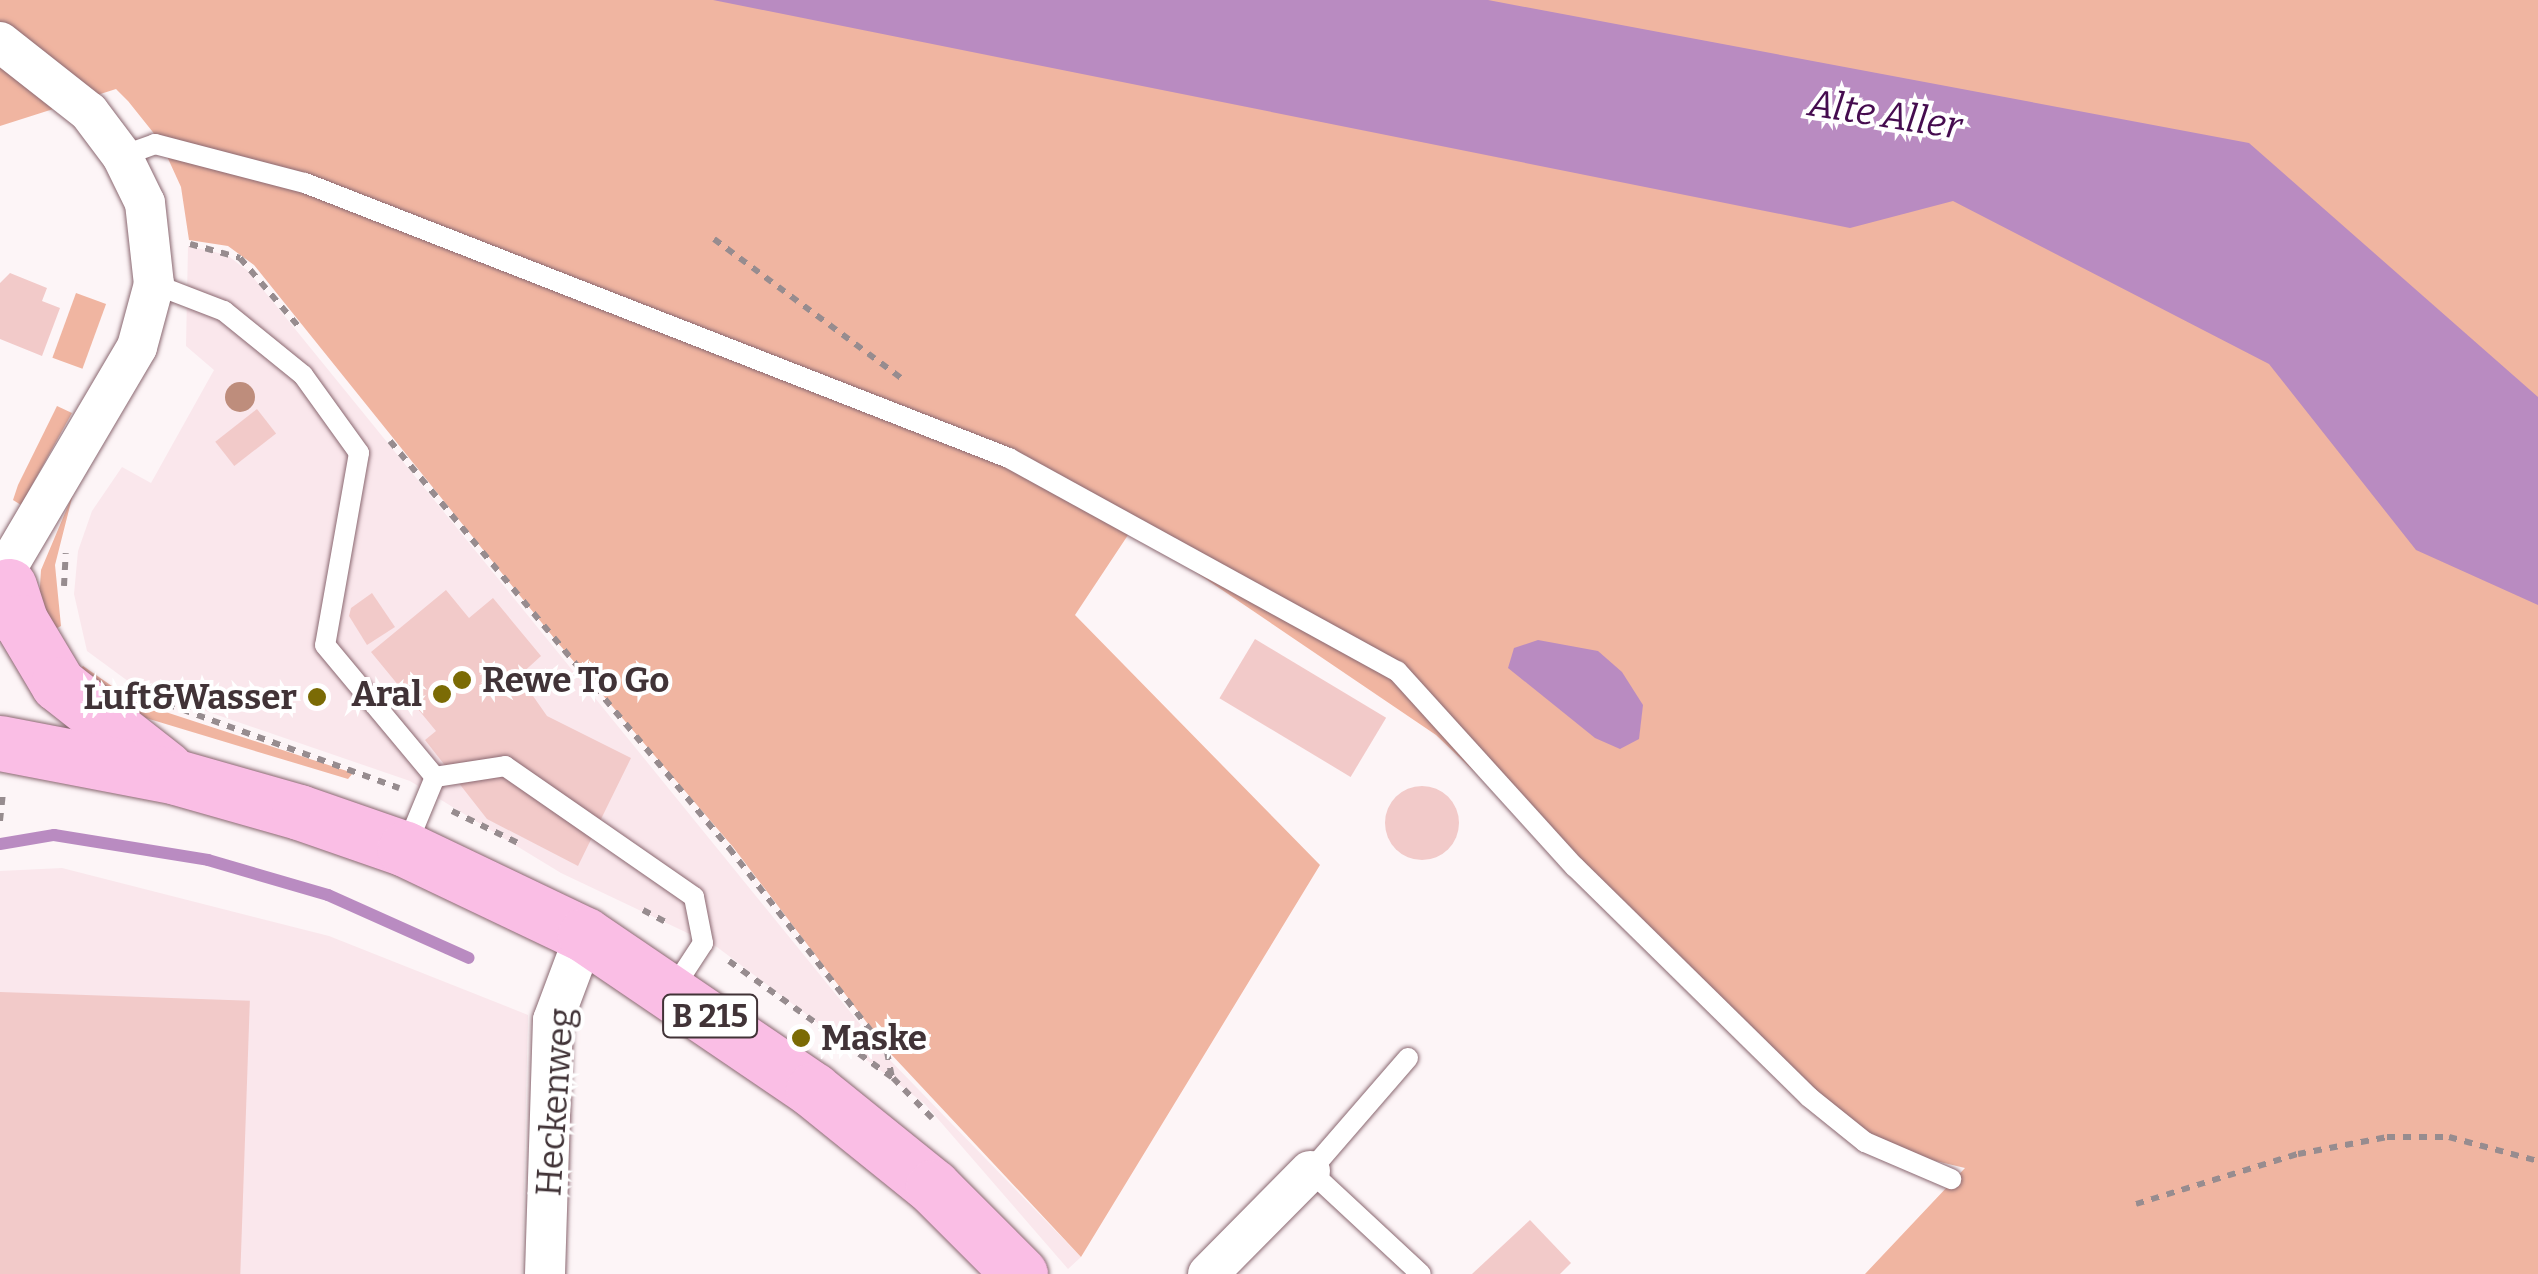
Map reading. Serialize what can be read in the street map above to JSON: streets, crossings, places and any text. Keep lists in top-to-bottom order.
{
  "streets": {
    "main road": ["B 215"],
    "street": ["Heckenweg"]
  },
  "crossings": [
    ["B 215", "Heckenweg"]
  ],
  "water": ["Alte Aller"],
  "places": [
    "Rewe To Go",
    "Aral",
    "Luft&Wasser",
    "Maske"
  ]
}
